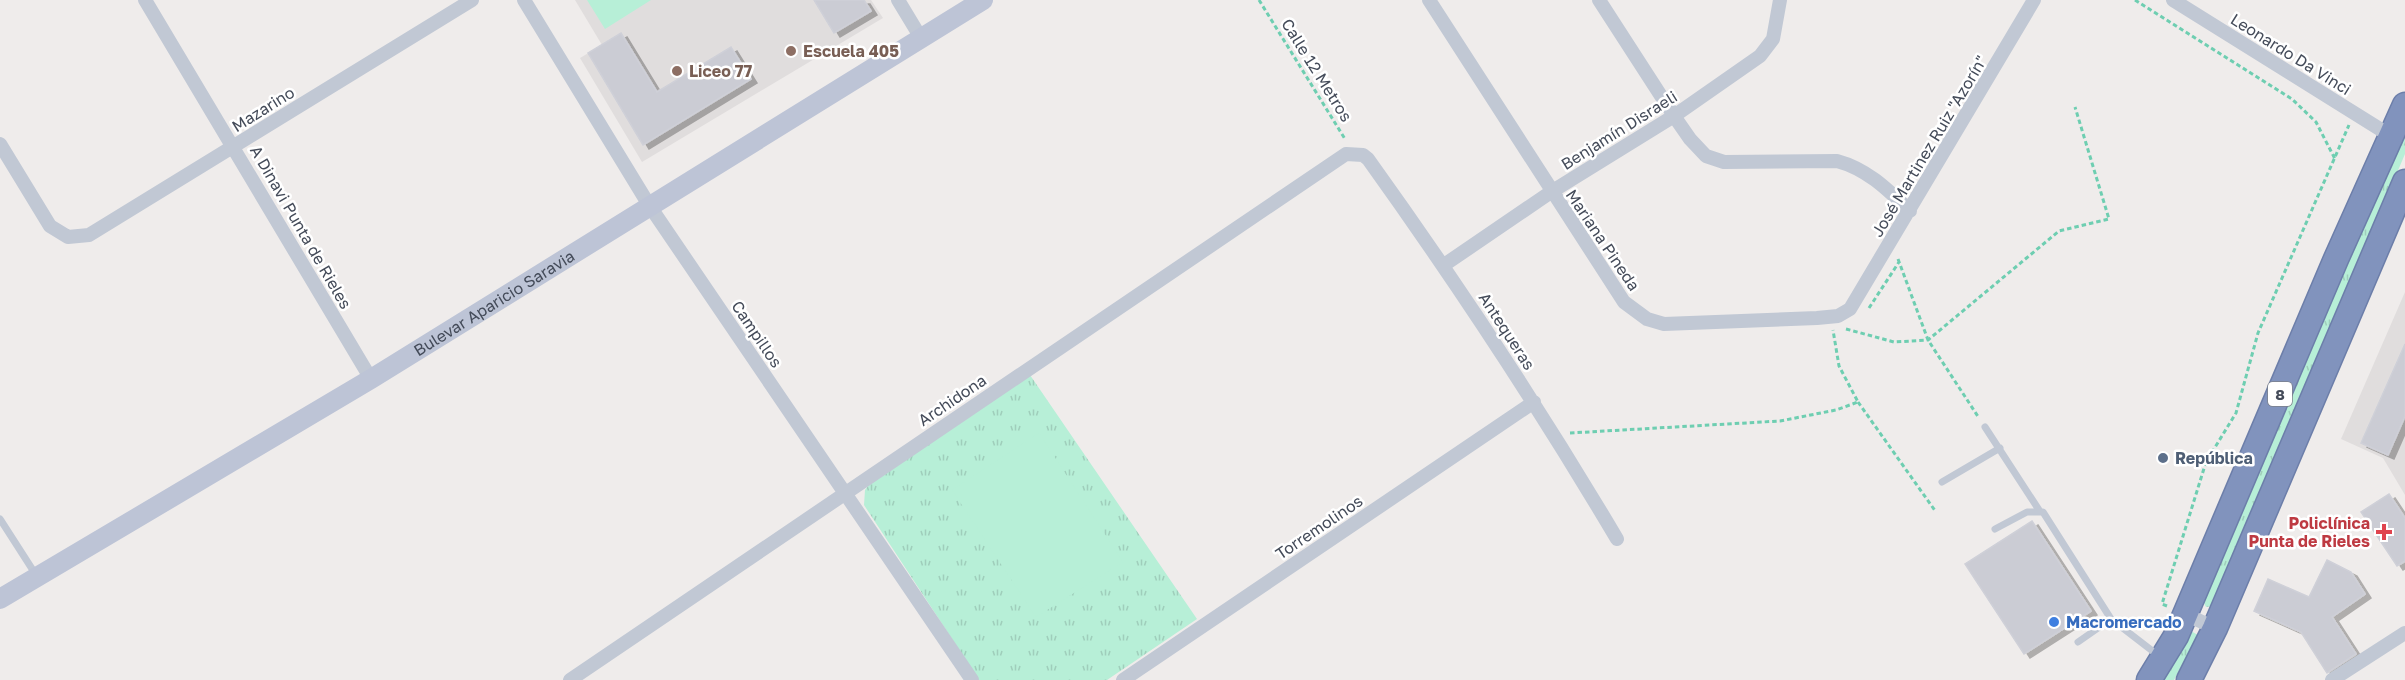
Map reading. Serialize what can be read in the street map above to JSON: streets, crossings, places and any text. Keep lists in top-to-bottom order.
{
  "streets": {
    "highway": ["8"],
    "street": [
      "Leonardo Da Vinci",
      "Mazarino",
      "Benjamín Disraeli",
      "José Martinez Ruiz \"Azorín\"",
      "A Dinavi Punta de Rieles",
      "Mariana Pineda",
      "Bulevar Aparicio Saravia",
      "Antequeras",
      "Campillos",
      "Archidona",
      "Torremolinos"
    ],
    "path": ["Calle 12 Metros"]
  },
  "crossings": [
    ["Leonardo Da Vinci", "8"],
    ["Calle 12 Metros", "Antequeras"],
    ["Calle 12 Metros", "Archidona"],
    ["Mazarino", "A Dinavi Punta de Rieles"],
    ["Benjamín Disraeli", "Mariana Pineda"],
    ["Benjamín Disraeli", "Antequeras"],
    ["José Martinez Ruiz \"Azorín\"", "Mariana Pineda"],
    ["A Dinavi Punta de Rieles", "Bulevar Aparicio Saravia"],
    ["Bulevar Aparicio Saravia", "Campillos"],
    ["Antequeras", "Archidona"],
    ["Antequeras", "Torremolinos"],
    ["Campillos", "Archidona"]
  ],
  "places": {
    "other": [
      "Escuela 405",
      "Liceo 77",
      "República",
      "Macromercado"
    ],
    "health": ["Policlínica Punta de Rieles"]
  }
}
